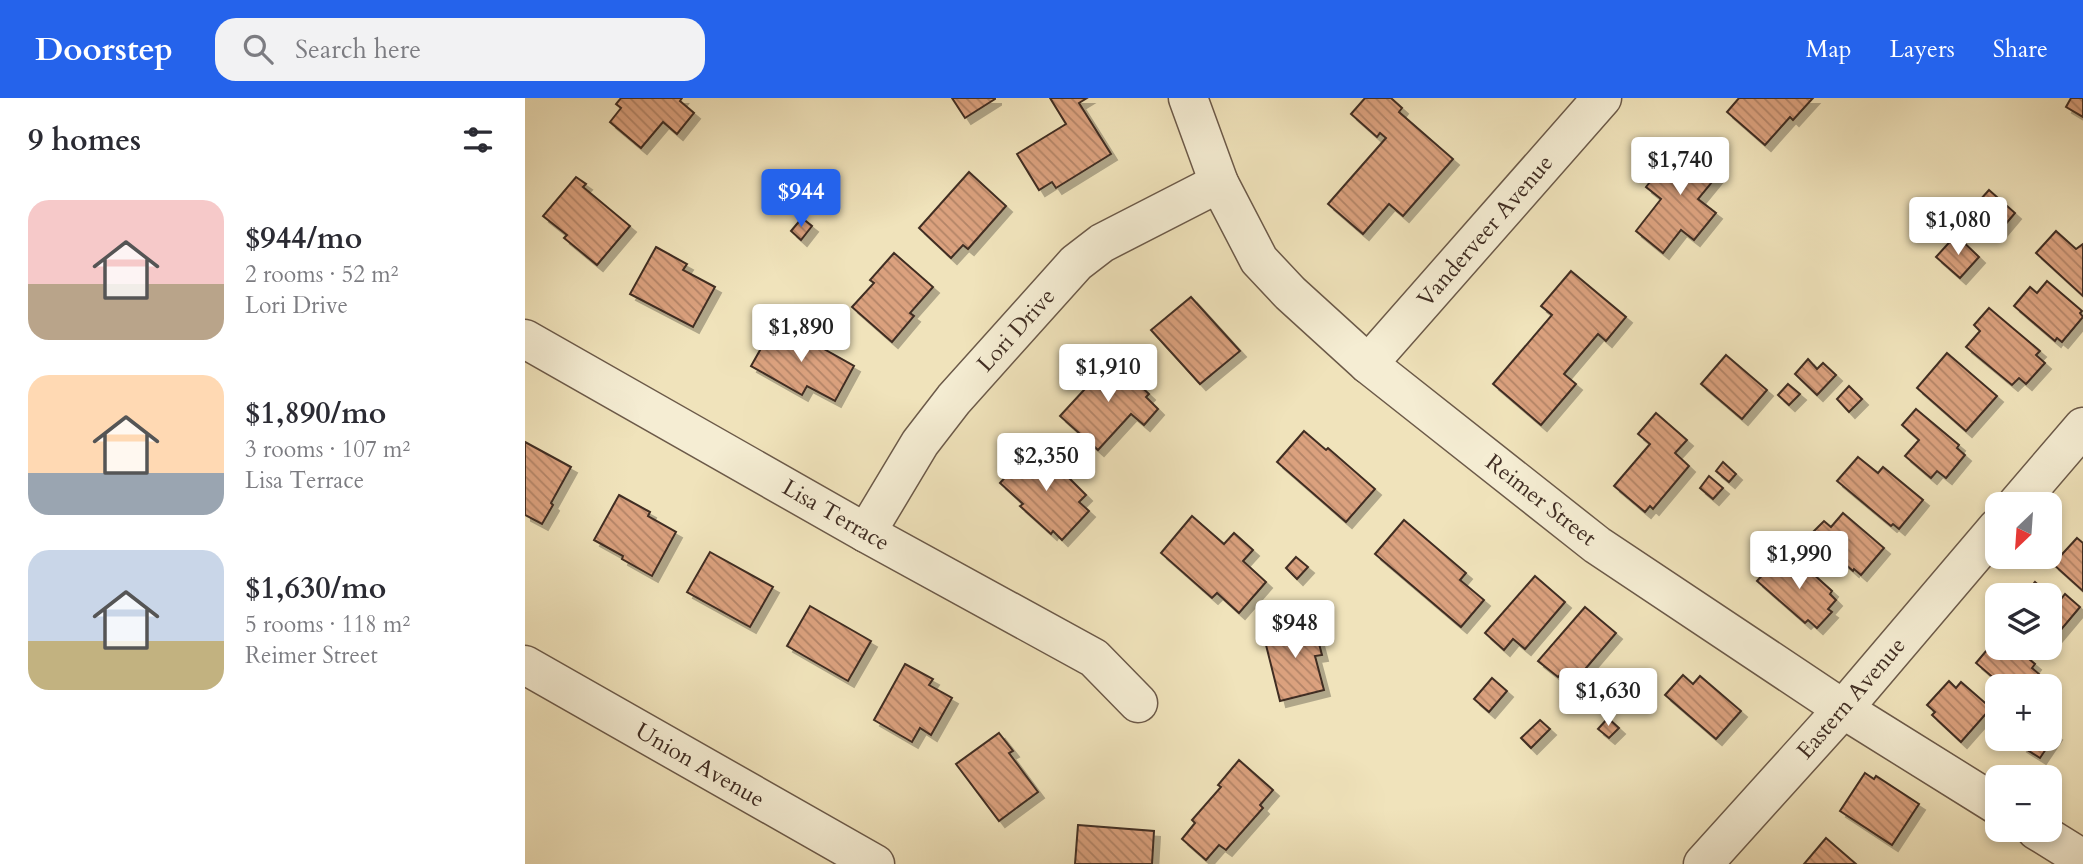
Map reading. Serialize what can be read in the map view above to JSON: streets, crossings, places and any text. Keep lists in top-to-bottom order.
{
  "streets": {
    "street": [
      "Vanderveer Avenue",
      "Lori Drive",
      "Reimer Street",
      "Lisa Terrace",
      "Eastern Avenue",
      "Union Avenue"
    ]
  },
  "crossings": [
    ["Vanderveer Avenue", "Reimer Street"],
    ["Lori Drive", "Reimer Street"],
    ["Lori Drive", "Lisa Terrace"],
    ["Reimer Street", "Eastern Avenue"]
  ],
  "north": "bottom left",
  "page": {
    "header": "Doorstep",
    "search": "Search here",
    "nav": ["Map", "Layers", "Share"],
    "heading": "9 homes",
    "price": [
      "$1,740",
      "$944",
      "$1,080",
      "$1,890",
      "$1,910",
      "$2,350",
      "$1,990",
      "$948",
      "$1,630"
    ],
    "list": [
      {
        "name": "$944/mo",
        "note": "2 rooms · 52 m² · Lori Drive"
      },
      {
        "name": "$1,890/mo",
        "note": "3 rooms · 107 m² · Lisa Terrace"
      },
      {
        "name": "$1,630/mo",
        "note": "5 rooms · 118 m² · Reimer Street"
      }
    ],
    "map_buttons": ["+", "−"]
  }
}
